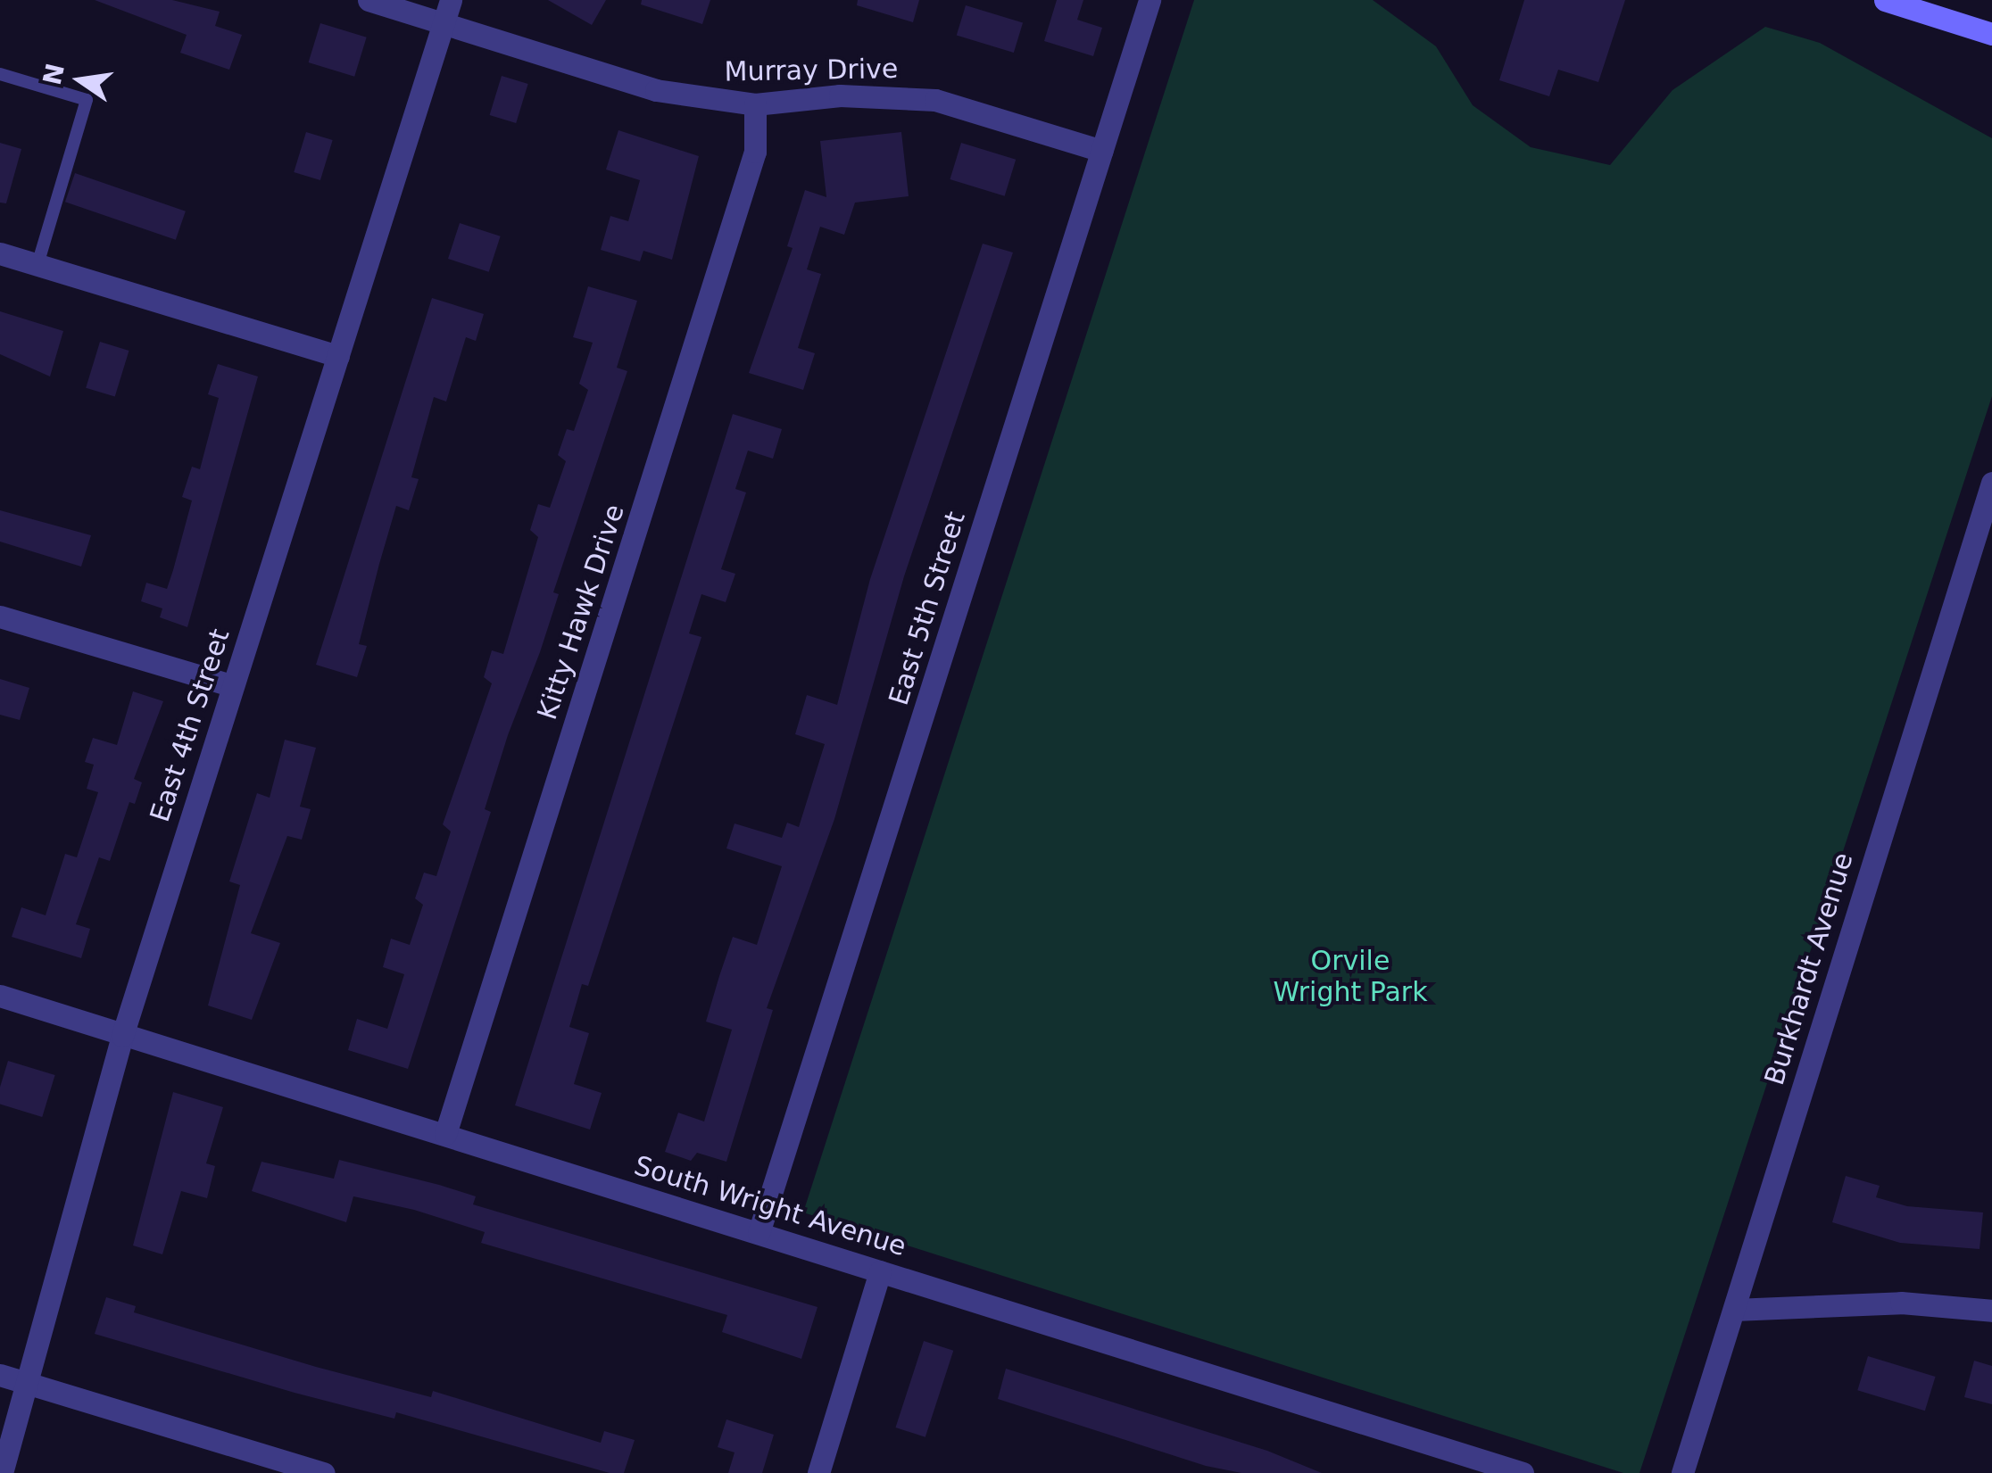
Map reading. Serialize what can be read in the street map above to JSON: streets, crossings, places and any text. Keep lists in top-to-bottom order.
{
  "streets": {
    "street": [
      "Murray Drive",
      "East 5th Street",
      "Kitty Hawk Drive",
      "East 4th Street",
      "Burkhardt Avenue",
      "South Wright Avenue"
    ]
  },
  "crossings": [
    ["Murray Drive", "East 5th Street"],
    ["Murray Drive", "Kitty Hawk Drive"],
    ["Murray Drive", "East 4th Street"],
    ["East 5th Street", "South Wright Avenue"],
    ["Kitty Hawk Drive", "South Wright Avenue"],
    ["East 4th Street", "South Wright Avenue"]
  ],
  "parks": ["Orvile Wright Park"],
  "north": "left"
}
